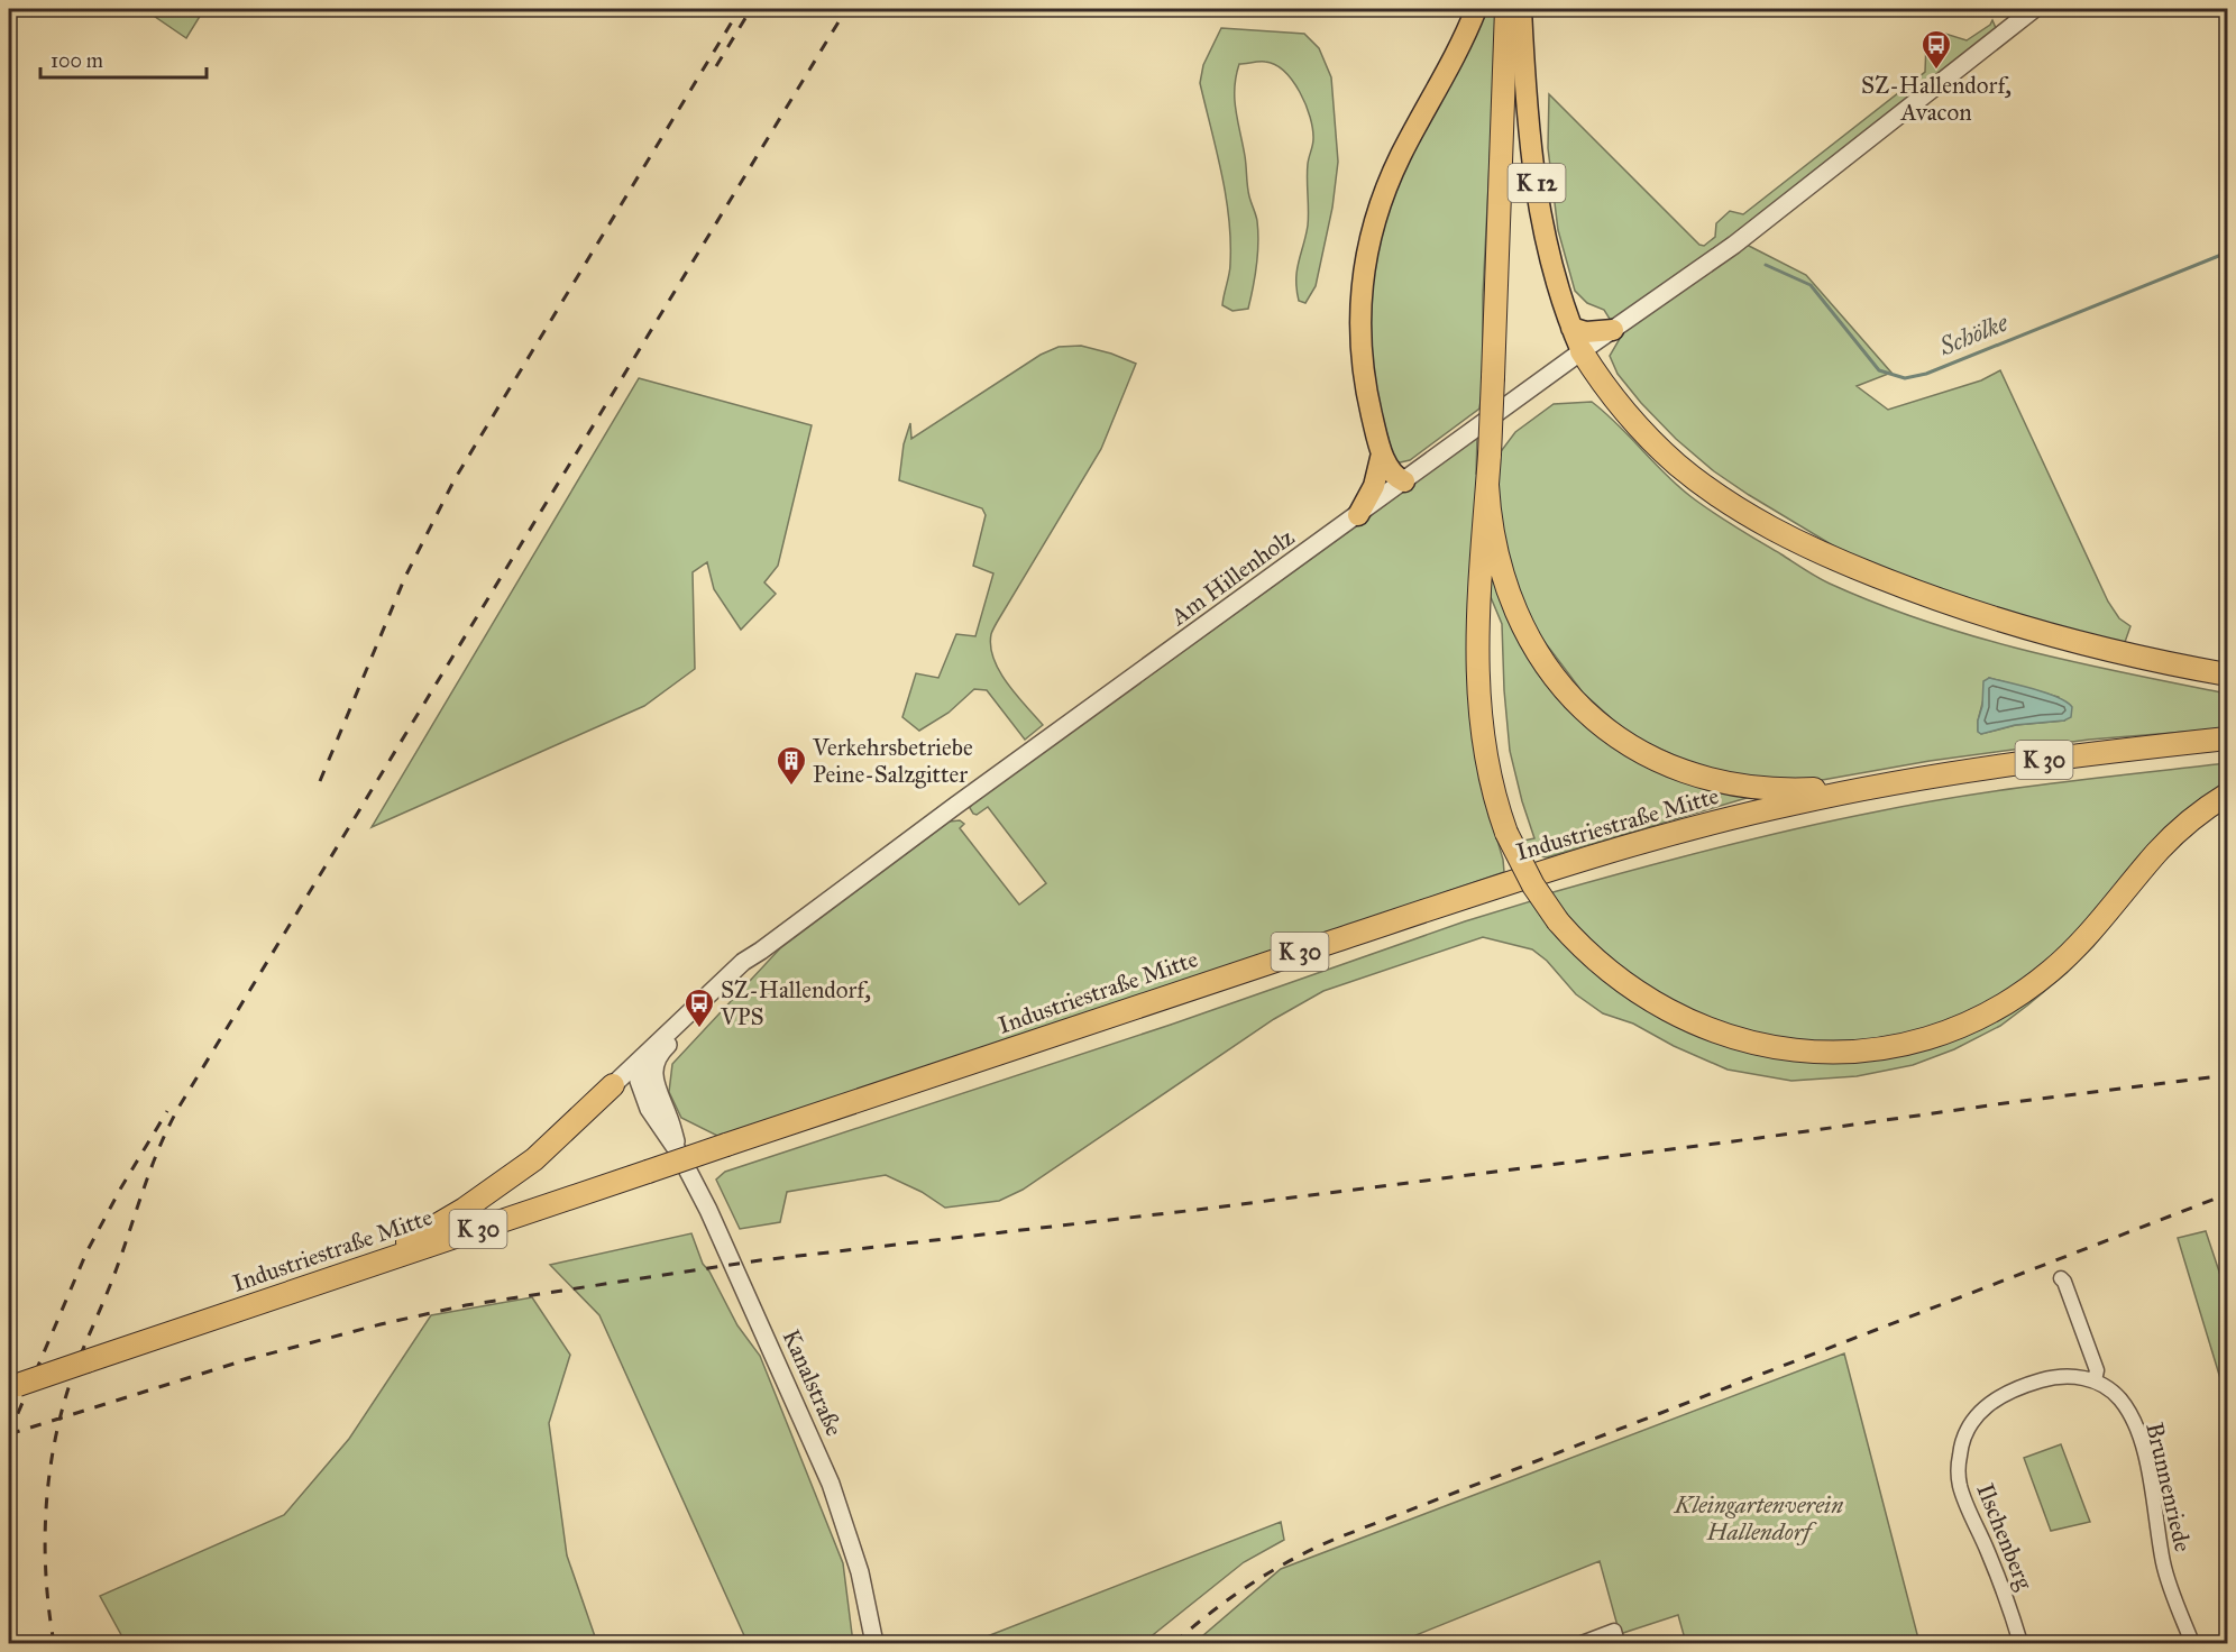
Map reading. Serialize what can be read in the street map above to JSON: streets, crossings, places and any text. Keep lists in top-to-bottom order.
{
  "streets": {
    "highway": ["K 30", "Industriestraße Mitte"],
    "main road": ["K 12"],
    "street": [
      "Am Hillenholz",
      "Kanalstraße",
      "Brunnenriede",
      "Ilschenberg"
    ]
  },
  "crossings": [
    ["K 12", "Am Hillenholz"],
    ["Am Hillenholz", "Kanalstraße"],
    ["Brunnenriede", "Ilschenberg"]
  ],
  "water": ["Schölke"],
  "parks": ["Kleingartenverein Hallendorf"],
  "places": {
    "bus stop": ["SZ-Hallendorf, Avacon", "SZ-Hallendorf, VPS"],
    "building": ["Verkehrsbetriebe Peine-Salzgitter"]
  },
  "scale_bar": "100 m"
}
